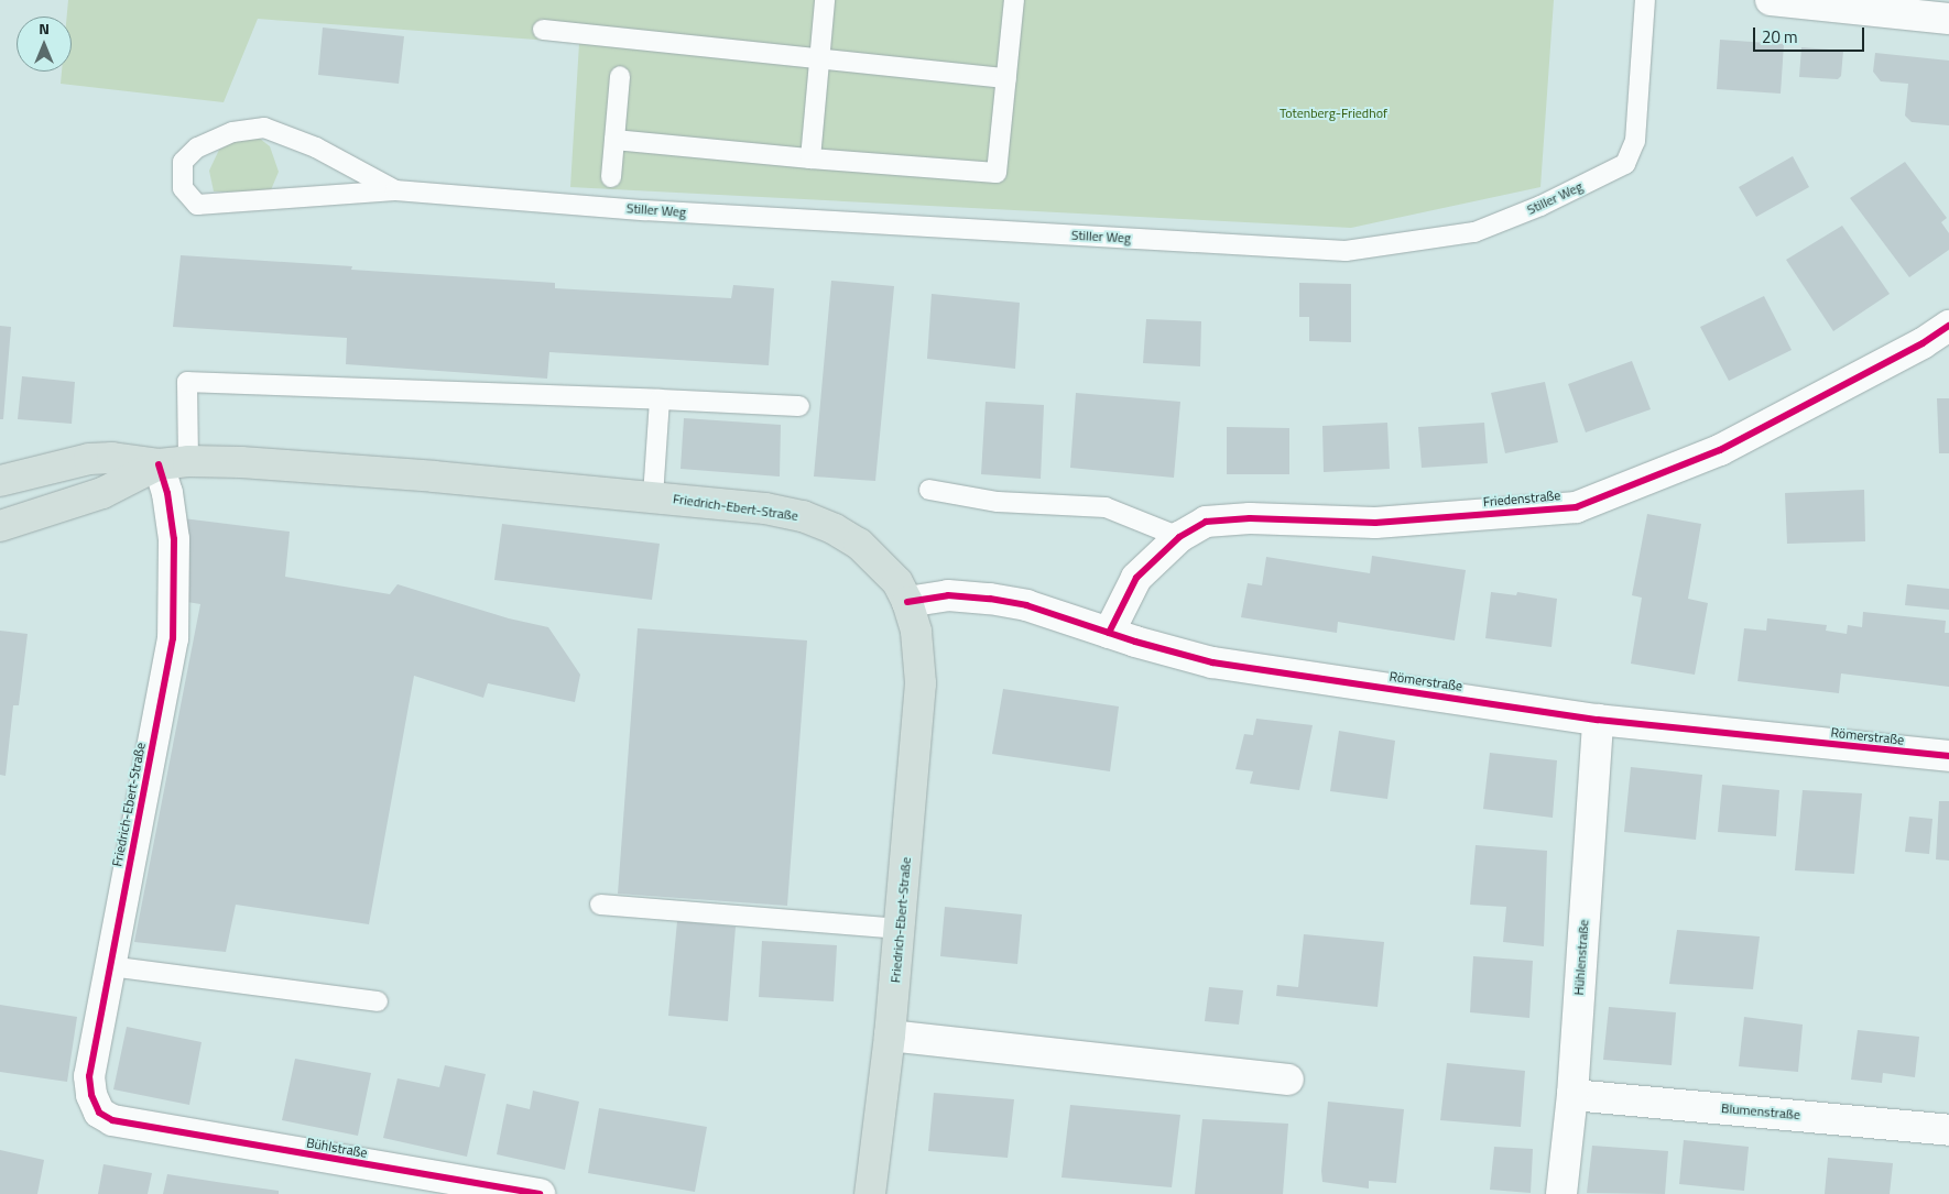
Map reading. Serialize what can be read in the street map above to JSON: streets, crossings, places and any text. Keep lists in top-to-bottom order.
{
  "streets": {
    "main road": ["Friedrich-Ebert-Straße"],
    "street": [
      "Friedenstraße",
      "Römerstraße",
      "Hühlenstraße",
      "Blumenstraße",
      "Bühlstraße"
    ],
    "lane": ["Stiller Weg"]
  },
  "crossings": [
    ["Friedenstraße", "Römerstraße"],
    ["Friedrich-Ebert-Straße", "Römerstraße"],
    ["Friedrich-Ebert-Straße", "Bühlstraße"],
    ["Römerstraße", "Hühlenstraße"],
    ["Hühlenstraße", "Blumenstraße"]
  ],
  "parks": ["Totenberg-Friedhof"],
  "scale_bar": "20 m",
  "north": "top"
}
